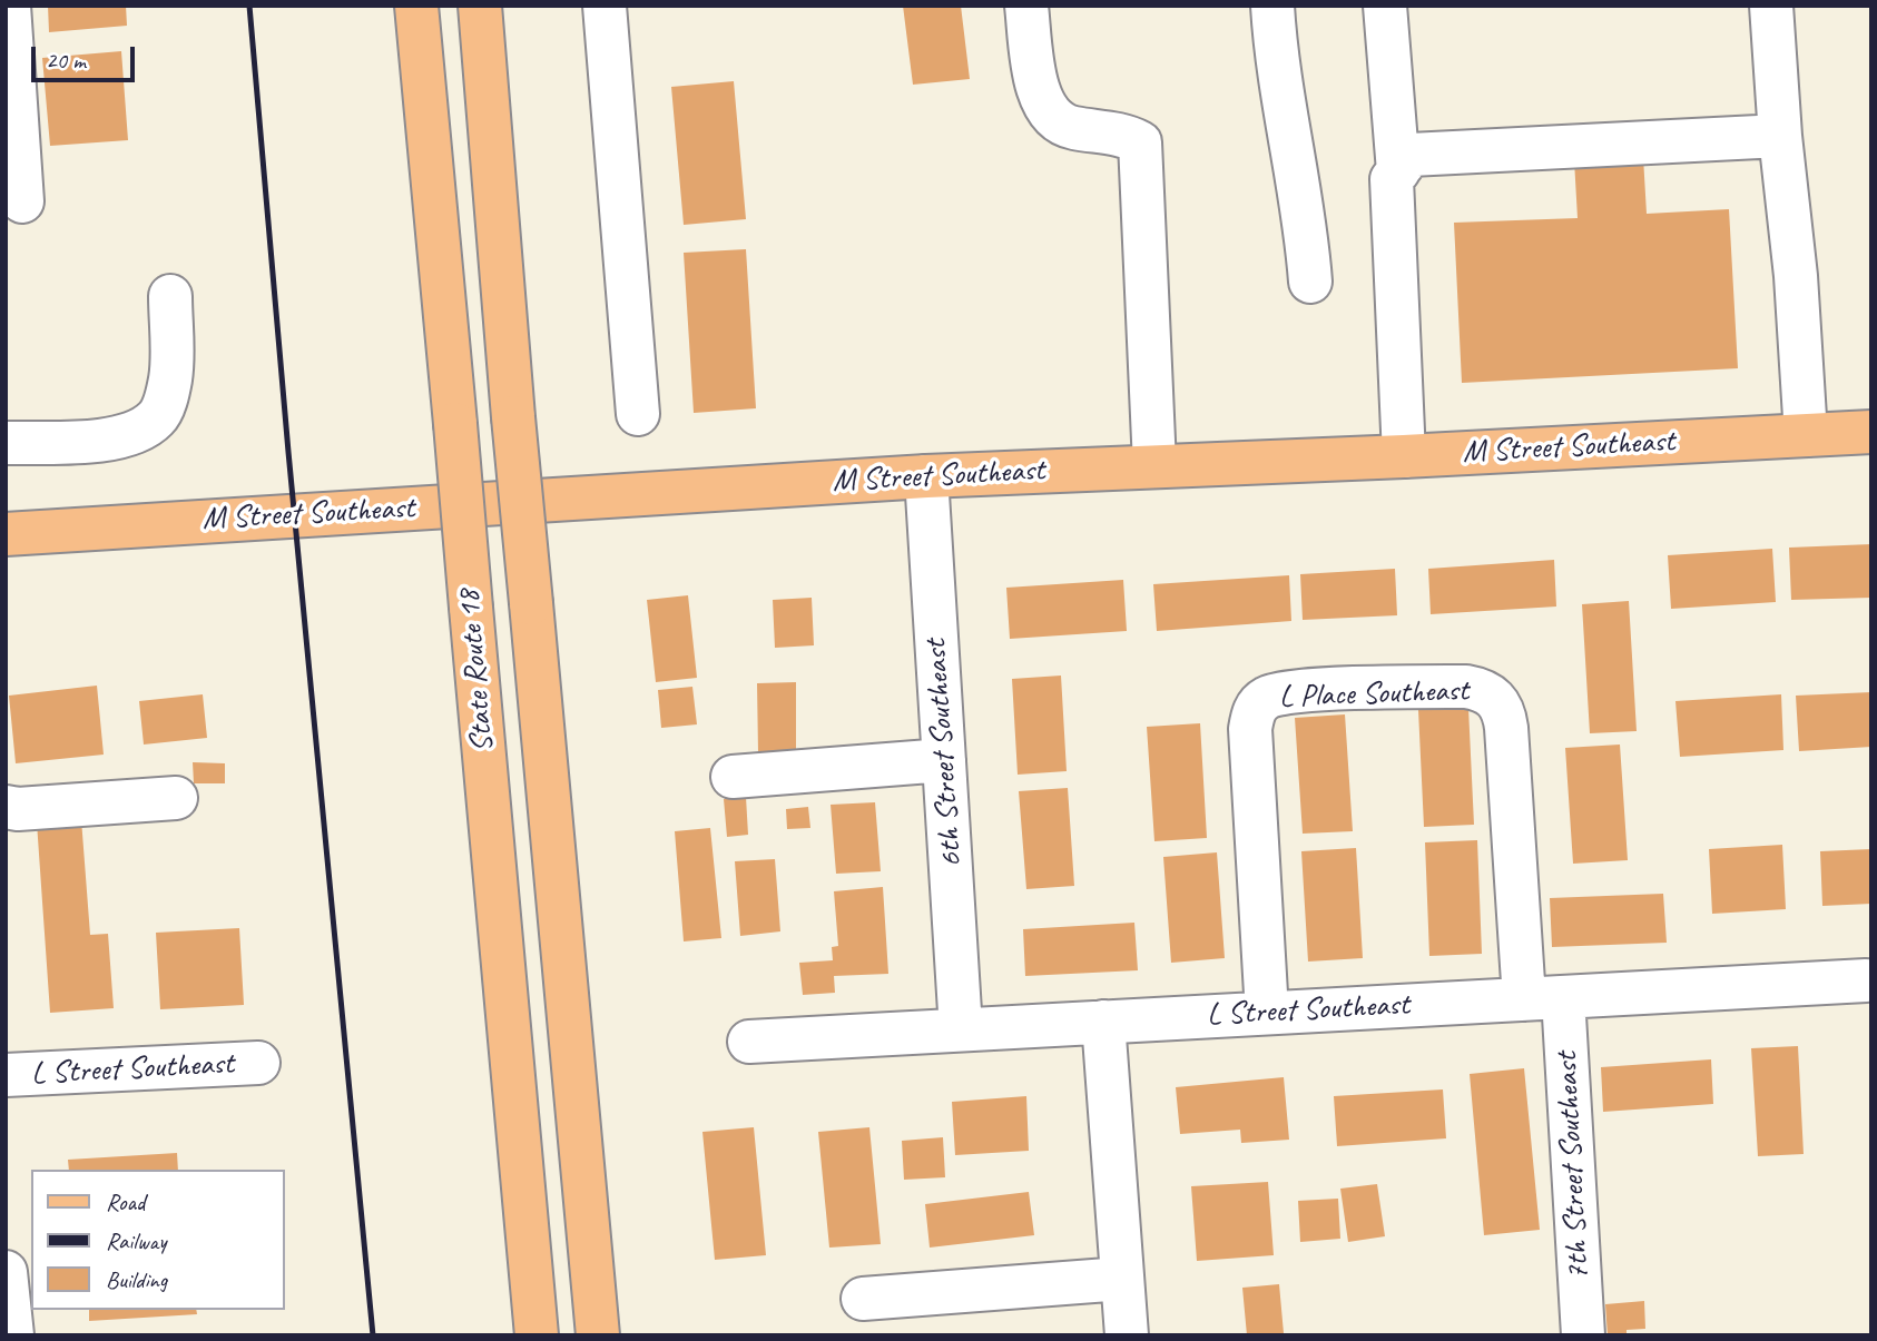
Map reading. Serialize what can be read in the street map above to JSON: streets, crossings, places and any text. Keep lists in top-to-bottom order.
{
  "streets": {
    "main road": ["M Street Southeast", "State Route 18"],
    "street": [
      "L Place Southeast",
      "6th Street Southeast",
      "L Street Southeast",
      "7th Street Southeast"
    ]
  },
  "crossings": [
    ["M Street Southeast", "6th Street Southeast"],
    ["L Place Southeast", "L Street Southeast"],
    ["L Place Southeast", "7th Street Southeast"],
    ["6th Street Southeast", "L Street Southeast"],
    ["L Street Southeast", "7th Street Southeast"]
  ],
  "legend": ["Road", "Railway", "Building"],
  "scale_bar": "20 m"
}
